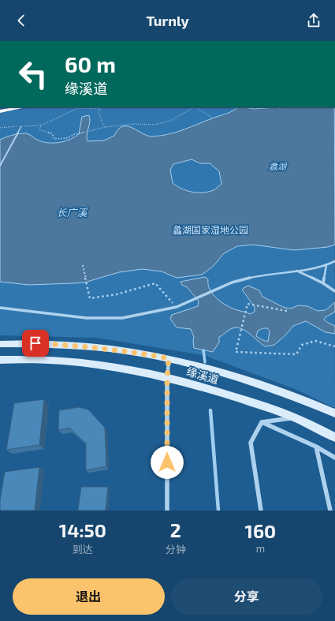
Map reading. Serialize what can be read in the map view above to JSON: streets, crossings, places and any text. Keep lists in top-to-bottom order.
{
  "streets": {
    "main road": ["缘溪道"]
  },
  "water": ["蠡湖", "长广溪"],
  "parks": ["蠡湖国家湿地公园"],
  "page": {
    "header": "Turnly",
    "turn": ["60 m", "缘溪道"],
    "eta": [
      "14:50",
      "到达",
      "2",
      "分钟",
      "160",
      "m"
    ],
    "buttons": ["退出", "分享"]
  }
}
